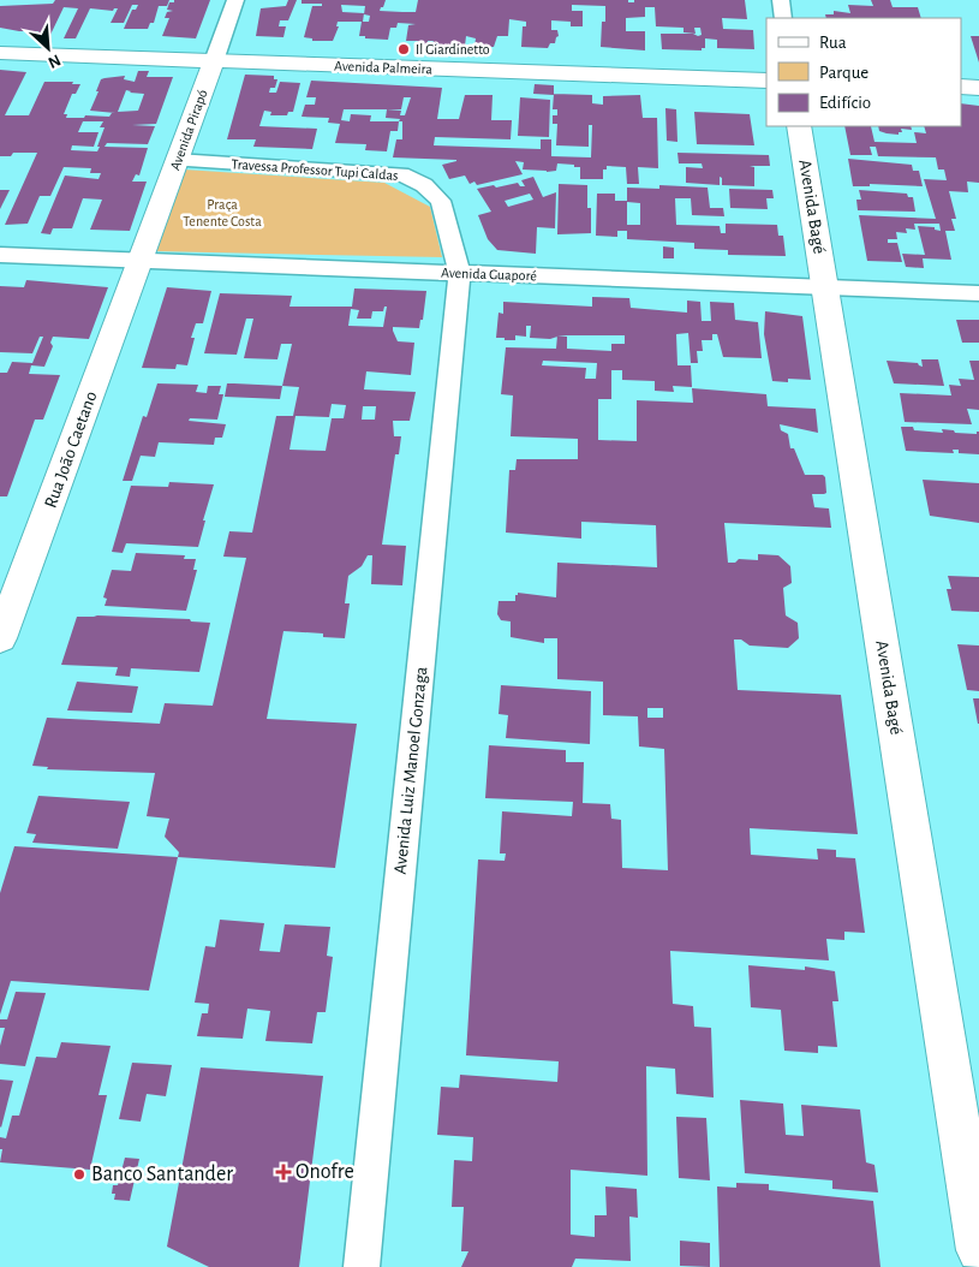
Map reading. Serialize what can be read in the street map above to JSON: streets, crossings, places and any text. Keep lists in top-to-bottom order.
{
  "streets": {
    "street": [
      "Avenida Palmeira",
      "Avenida Pirapó",
      "Travessa Professor Tupi Caldas",
      "Avenida Bagé",
      "Avenida Guaporé",
      "Rua João Caetano",
      "Avenida Luiz Manoel Gonzaga"
    ]
  },
  "crossings": [
    ["Avenida Palmeira", "Avenida Pirapó"],
    ["Avenida Pirapó", "Travessa Professor Tupi Caldas"],
    ["Avenida Pirapó", "Avenida Guaporé"],
    ["Avenida Pirapó", "Rua João Caetano"],
    ["Travessa Professor Tupi Caldas", "Avenida Guaporé"],
    ["Travessa Professor Tupi Caldas", "Avenida Luiz Manoel Gonzaga"],
    ["Avenida Bagé", "Avenida Guaporé"],
    ["Avenida Guaporé", "Rua João Caetano"],
    ["Avenida Guaporé", "Avenida Luiz Manoel Gonzaga"]
  ],
  "parks": ["Praça Tenente Costa"],
  "places": {
    "other": ["Il Giardinetto", "Banco Santander"],
    "health": ["Onofre"]
  },
  "legend": ["Rua", "Parque", "Edifício"],
  "north": "bottom right"
}
